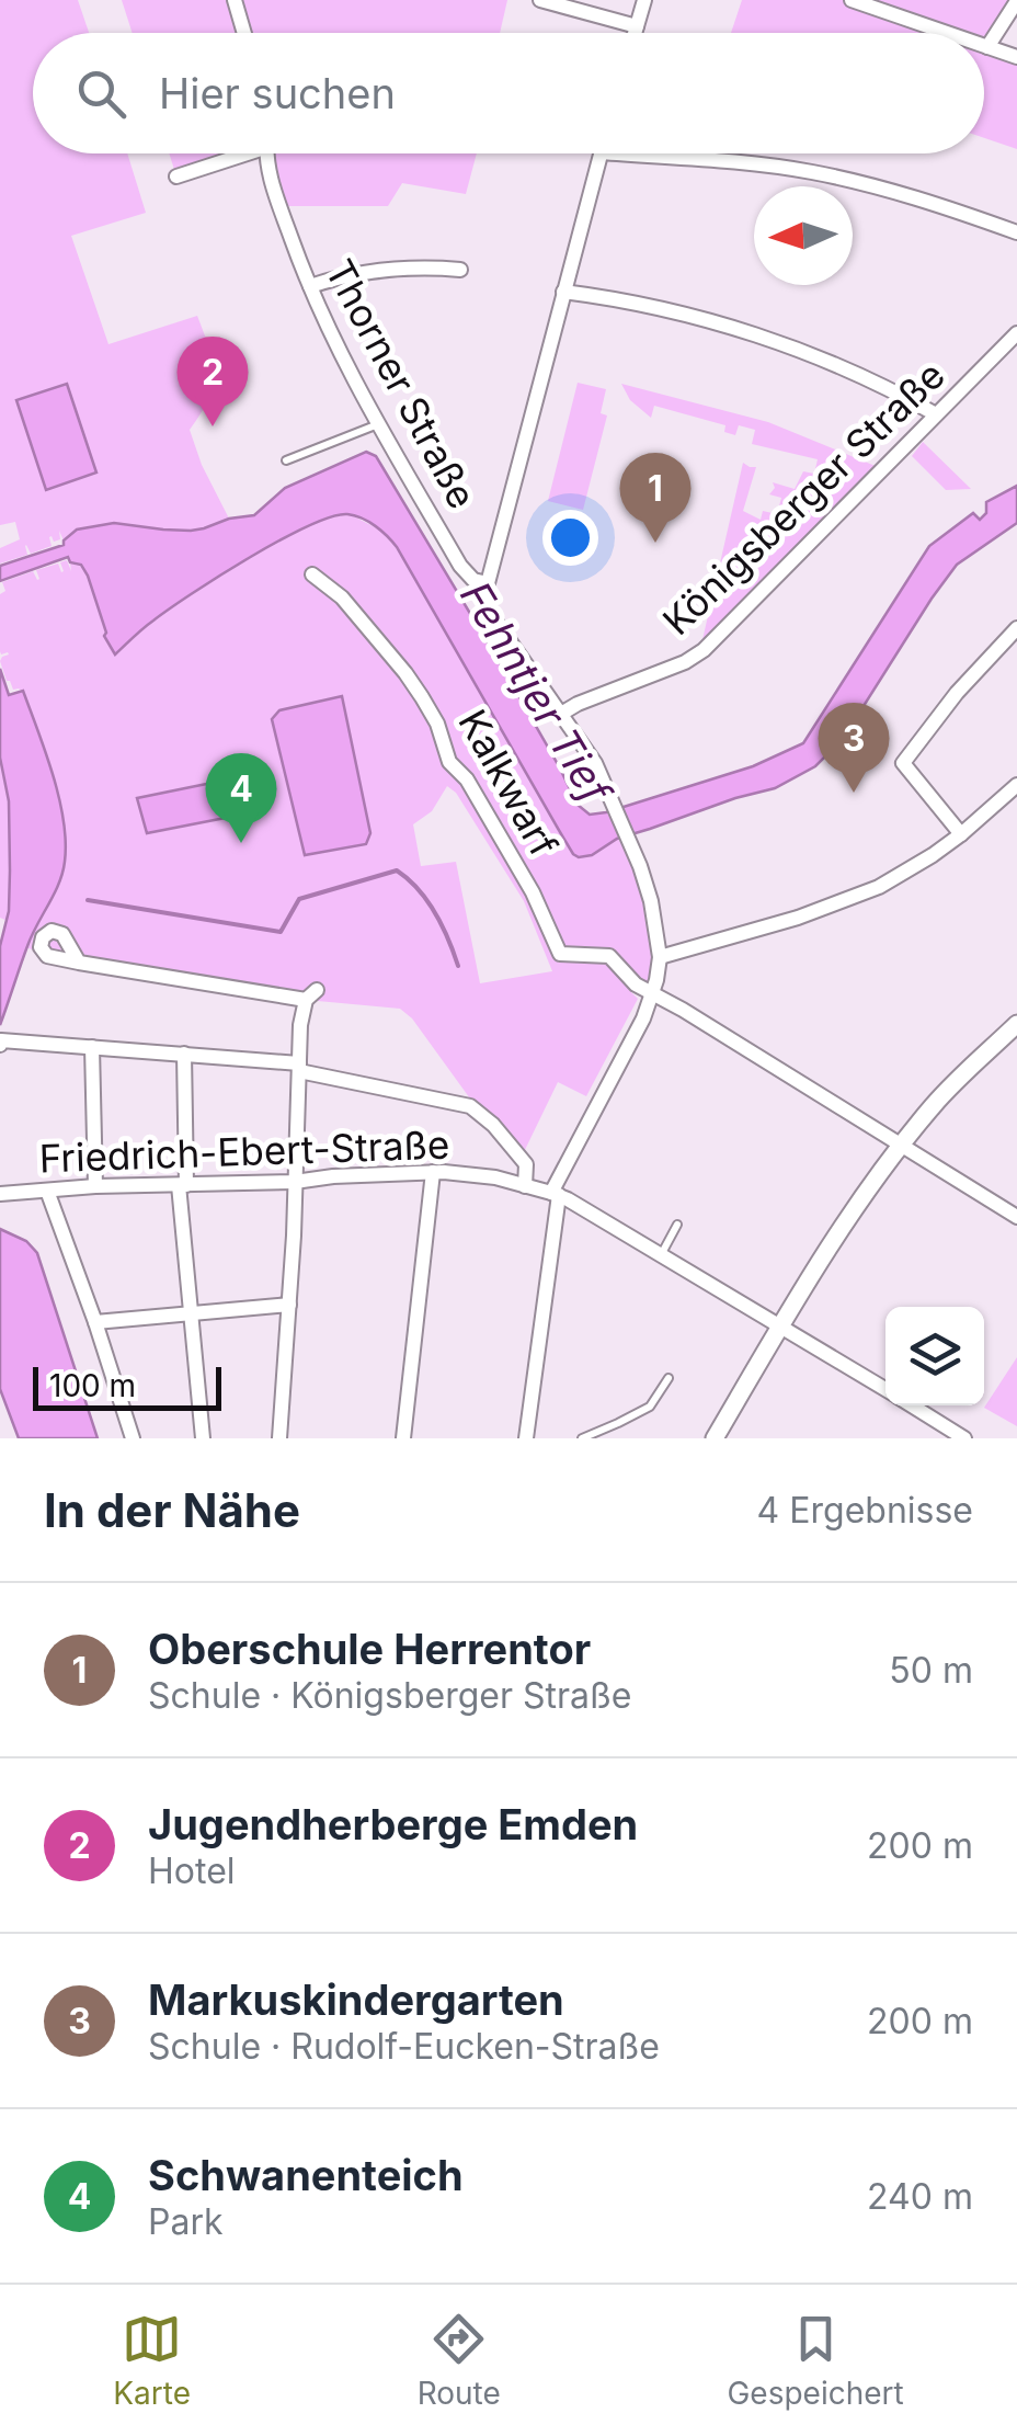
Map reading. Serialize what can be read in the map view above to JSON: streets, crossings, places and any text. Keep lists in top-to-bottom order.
{
  "streets": {
    "street": [
      "Thorner Straße",
      "Königsberger Straße",
      "Kalkwarf",
      "Friedrich-Ebert-Straße"
    ]
  },
  "water": ["Fehntjer Tief"],
  "scale_bar": "100 m",
  "north": "left",
  "page": {
    "search": "Hier suchen",
    "pins": [
      "2",
      "1",
      "3",
      "4"
    ],
    "scale": "100 m",
    "heading": ["In der Nähe", "4 Ergebnisse"],
    "list": [
      {
        "mark": "1",
        "name": "Oberschule Herrentor",
        "note": "Schule · Königsberger Straße",
        "value": "50 m"
      },
      {
        "mark": "2",
        "name": "Jugendherberge Emden",
        "note": "Hotel",
        "value": "200 m"
      },
      {
        "mark": "3",
        "name": "Markuskindergarten",
        "note": "Schule · Rudolf-Eucken-Straße",
        "value": "200 m"
      },
      {
        "mark": "4",
        "name": "Schwanenteich",
        "note": "Park",
        "value": "240 m"
      }
    ],
    "nav": ["Karte", "Route", "Gespeichert"]
  }
}
